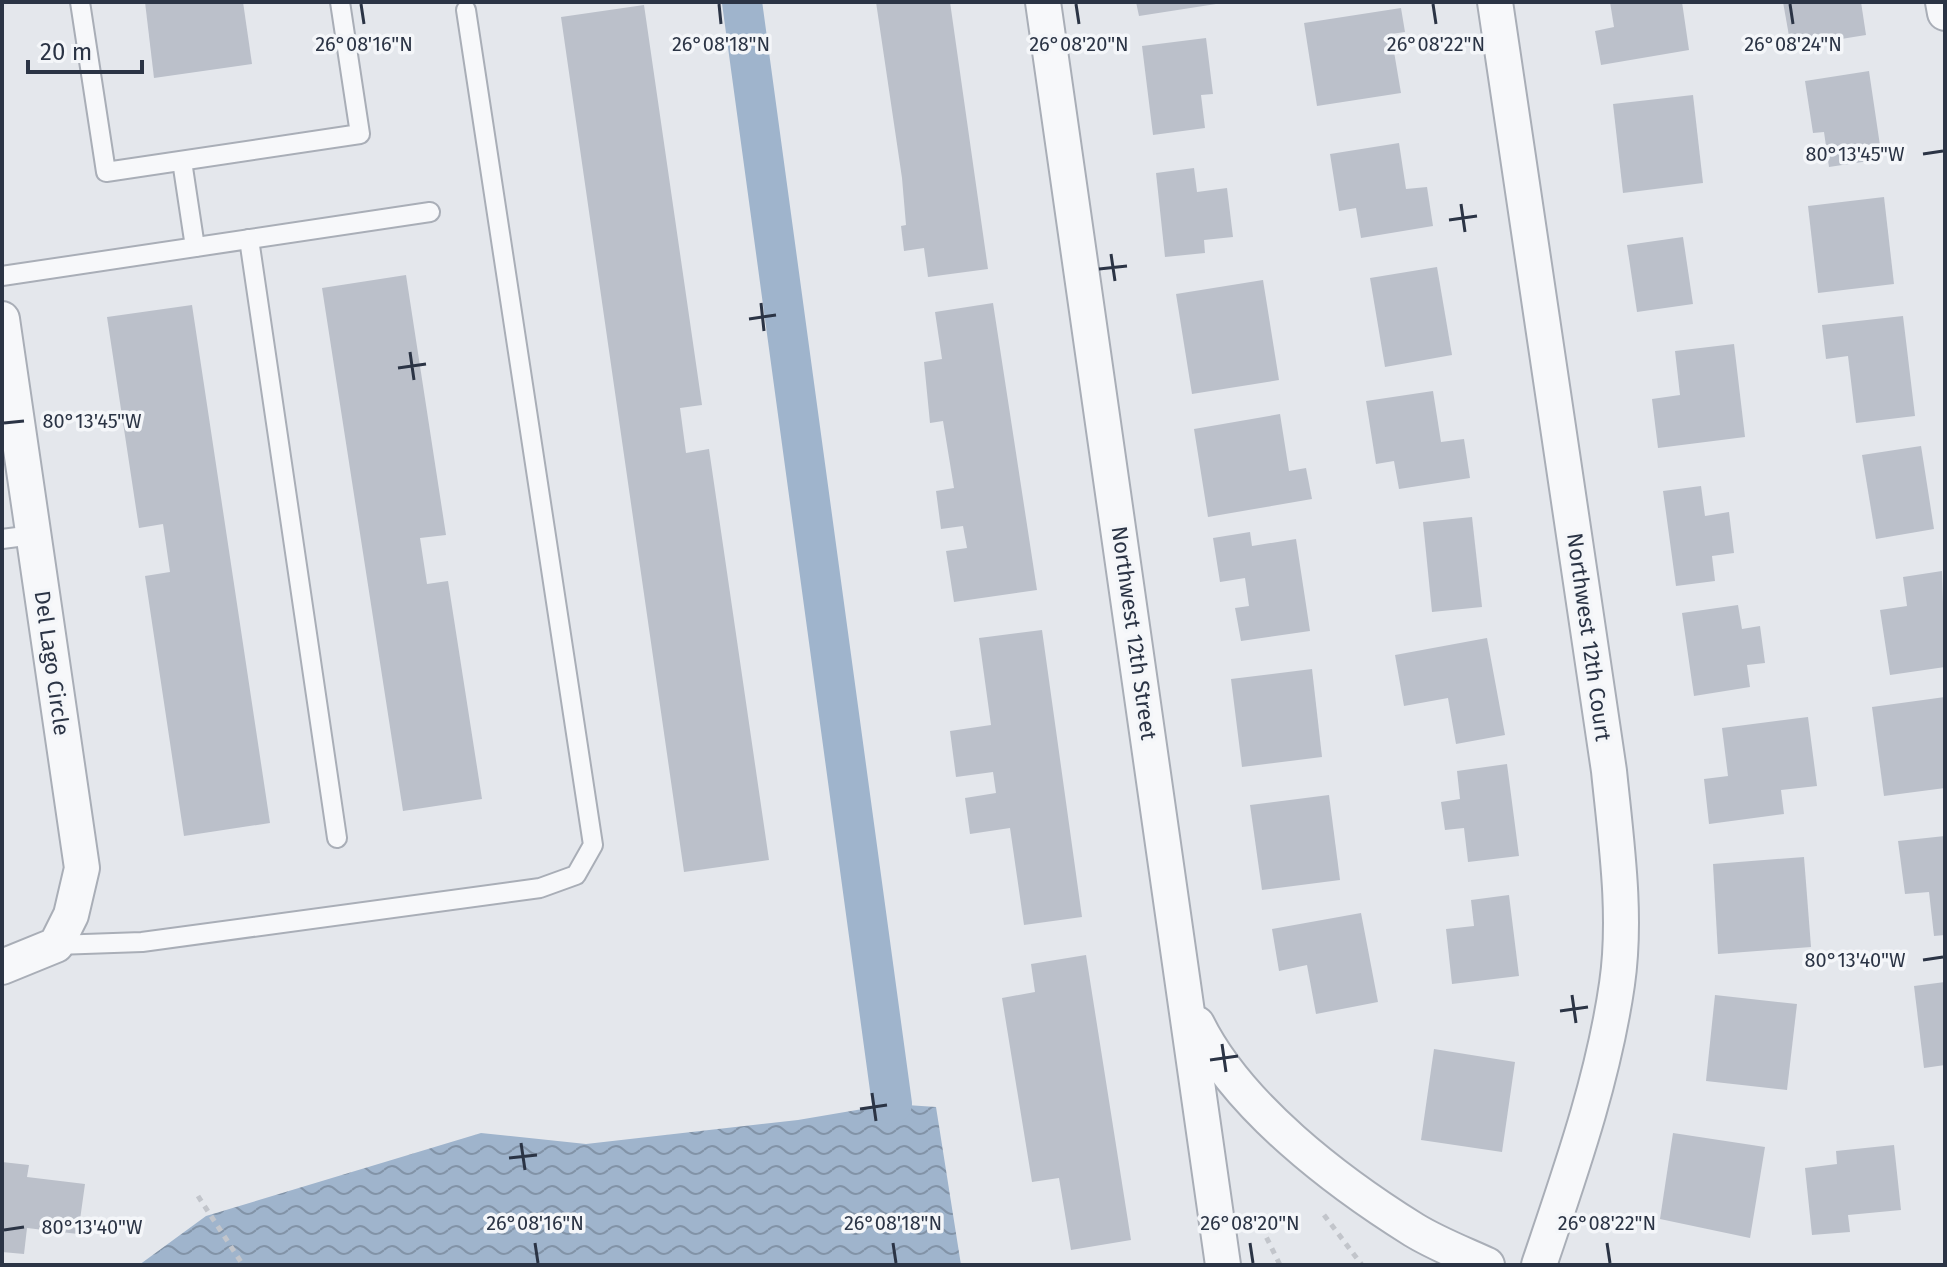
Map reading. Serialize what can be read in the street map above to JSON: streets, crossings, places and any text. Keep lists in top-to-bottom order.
{
  "streets": {
    "street": ["Northwest 12th Street", "Northwest 12th Court", "Del Lago Circle"]
  },
  "scale_bar": "20 m",
  "coordinates": [
    "26°08'16\"N",
    "26°08'18\"N",
    "26°08'20\"N",
    "26°08'22\"N",
    "26°08'24\"N",
    "80°13'45\"W",
    "80°13'40\"W"
  ]
}
